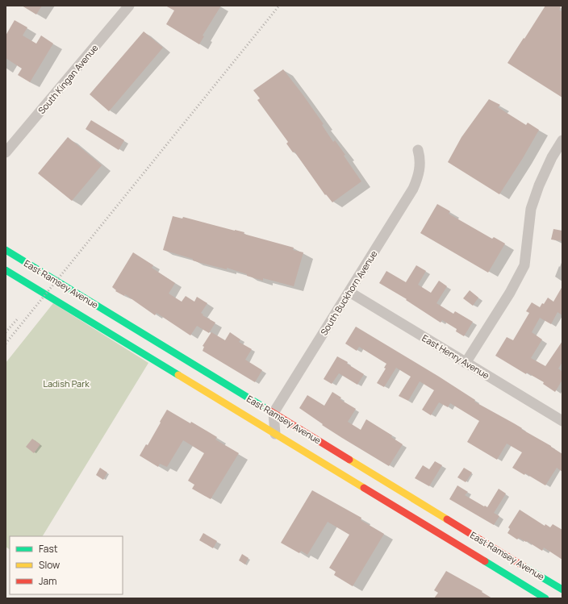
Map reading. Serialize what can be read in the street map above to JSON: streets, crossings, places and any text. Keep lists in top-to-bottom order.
{
  "streets": {
    "street": [
      "South Kingan Avenue",
      "East Ramsey Avenue",
      "South Buckhorn Avenue",
      "East Henry Avenue"
    ]
  },
  "crossings": [
    ["East Ramsey Avenue", "South Buckhorn Avenue"],
    ["South Buckhorn Avenue", "East Henry Avenue"]
  ],
  "parks": ["Ladish Park"],
  "legend": ["Fast", "Slow", "Jam"]
}
